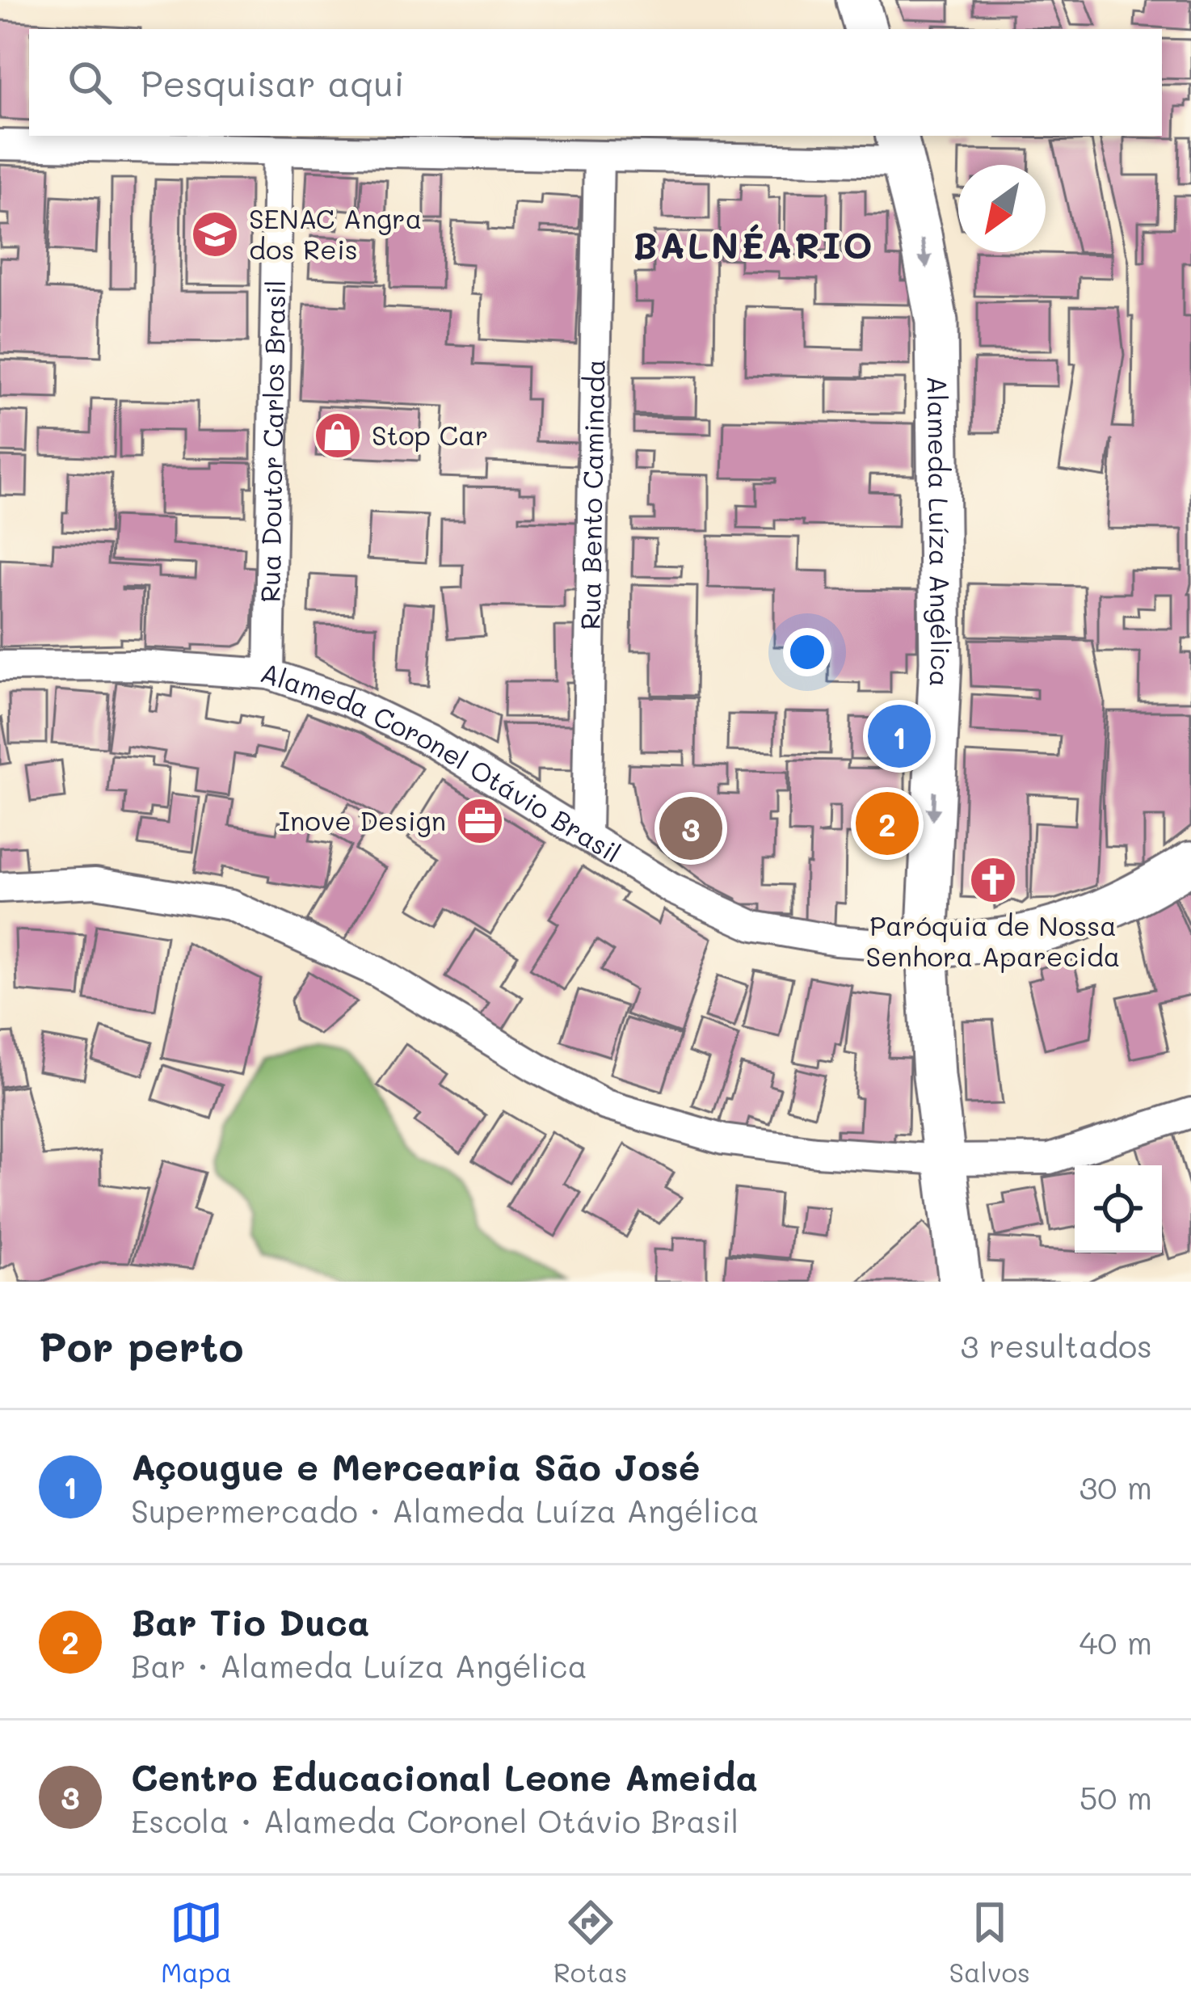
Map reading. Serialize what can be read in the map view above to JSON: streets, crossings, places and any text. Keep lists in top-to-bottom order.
{
  "streets": {
    "street": [
      "Rua Doutor Carlos Brasil",
      "Rua Bento Caminada",
      "Alameda Luíza Angélica",
      "Alameda Coronel Otávio Brasil"
    ]
  },
  "crossings": [
    ["Rua Doutor Carlos Brasil", "Alameda Coronel Otávio Brasil"],
    ["Rua Bento Caminada", "Alameda Coronel Otávio Brasil"],
    ["Alameda Luíza Angélica", "Alameda Coronel Otávio Brasil"]
  ],
  "one_way": ["Alameda Luíza Angélica"],
  "districts": ["BALNÉARIO"],
  "places": {
    "school or university": ["SENAC Angra dos Reis"],
    "shop": ["Stop Car"],
    "office": ["Inove Design"],
    "church": ["Paróquia de Nossa Senhora Aparecida"]
  },
  "north": "bottom left",
  "page": {
    "search": "Pesquisar aqui",
    "pins": ["1", "2", "3"],
    "heading": ["Por perto", "3 resultados"],
    "list": [
      {
        "mark": "1",
        "name": "Açougue e Mercearia São José",
        "note": "Supermercado · Alameda Luíza Angélica",
        "value": "30 m"
      },
      {
        "mark": "2",
        "name": "Bar Tio Duca",
        "note": "Bar · Alameda Luíza Angélica",
        "value": "40 m"
      },
      {
        "mark": "3",
        "name": "Centro Educacional Leone Ameida",
        "note": "Escola · Alameda Coronel Otávio Brasil",
        "value": "50 m"
      }
    ],
    "nav": ["Mapa", "Rotas", "Salvos"]
  }
}
